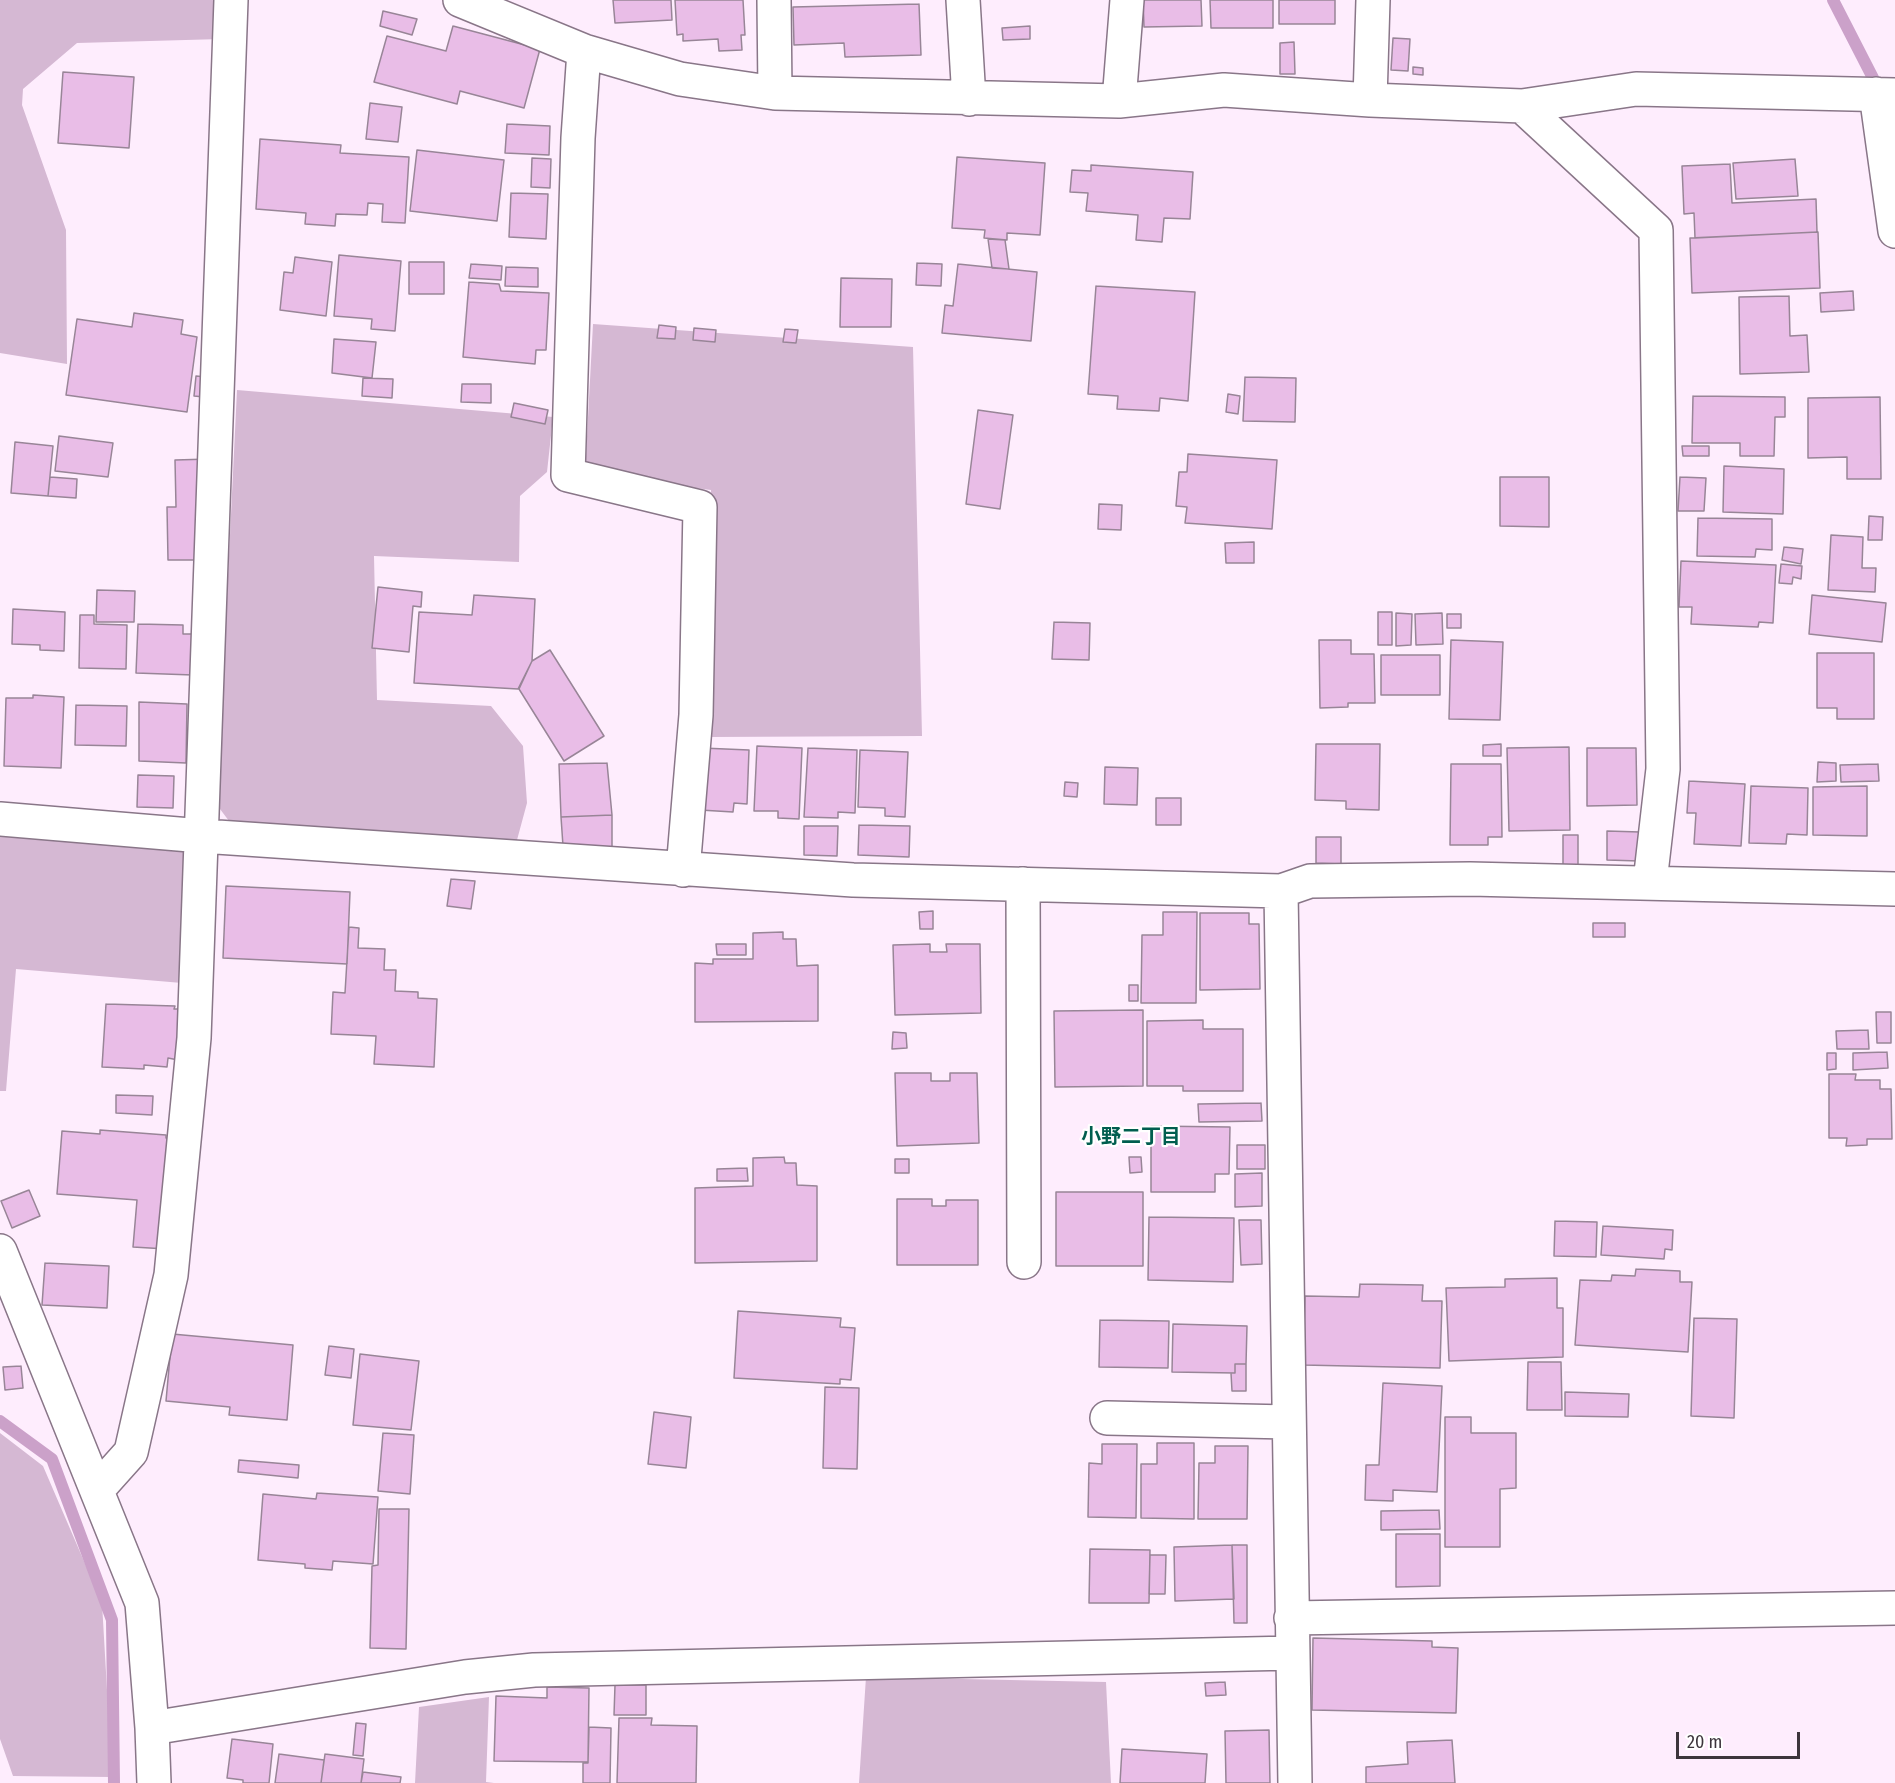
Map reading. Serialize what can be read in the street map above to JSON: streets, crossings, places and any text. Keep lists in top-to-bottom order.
{
  "districts": ["小野二丁目"],
  "scale_bar": "20 m"
}
